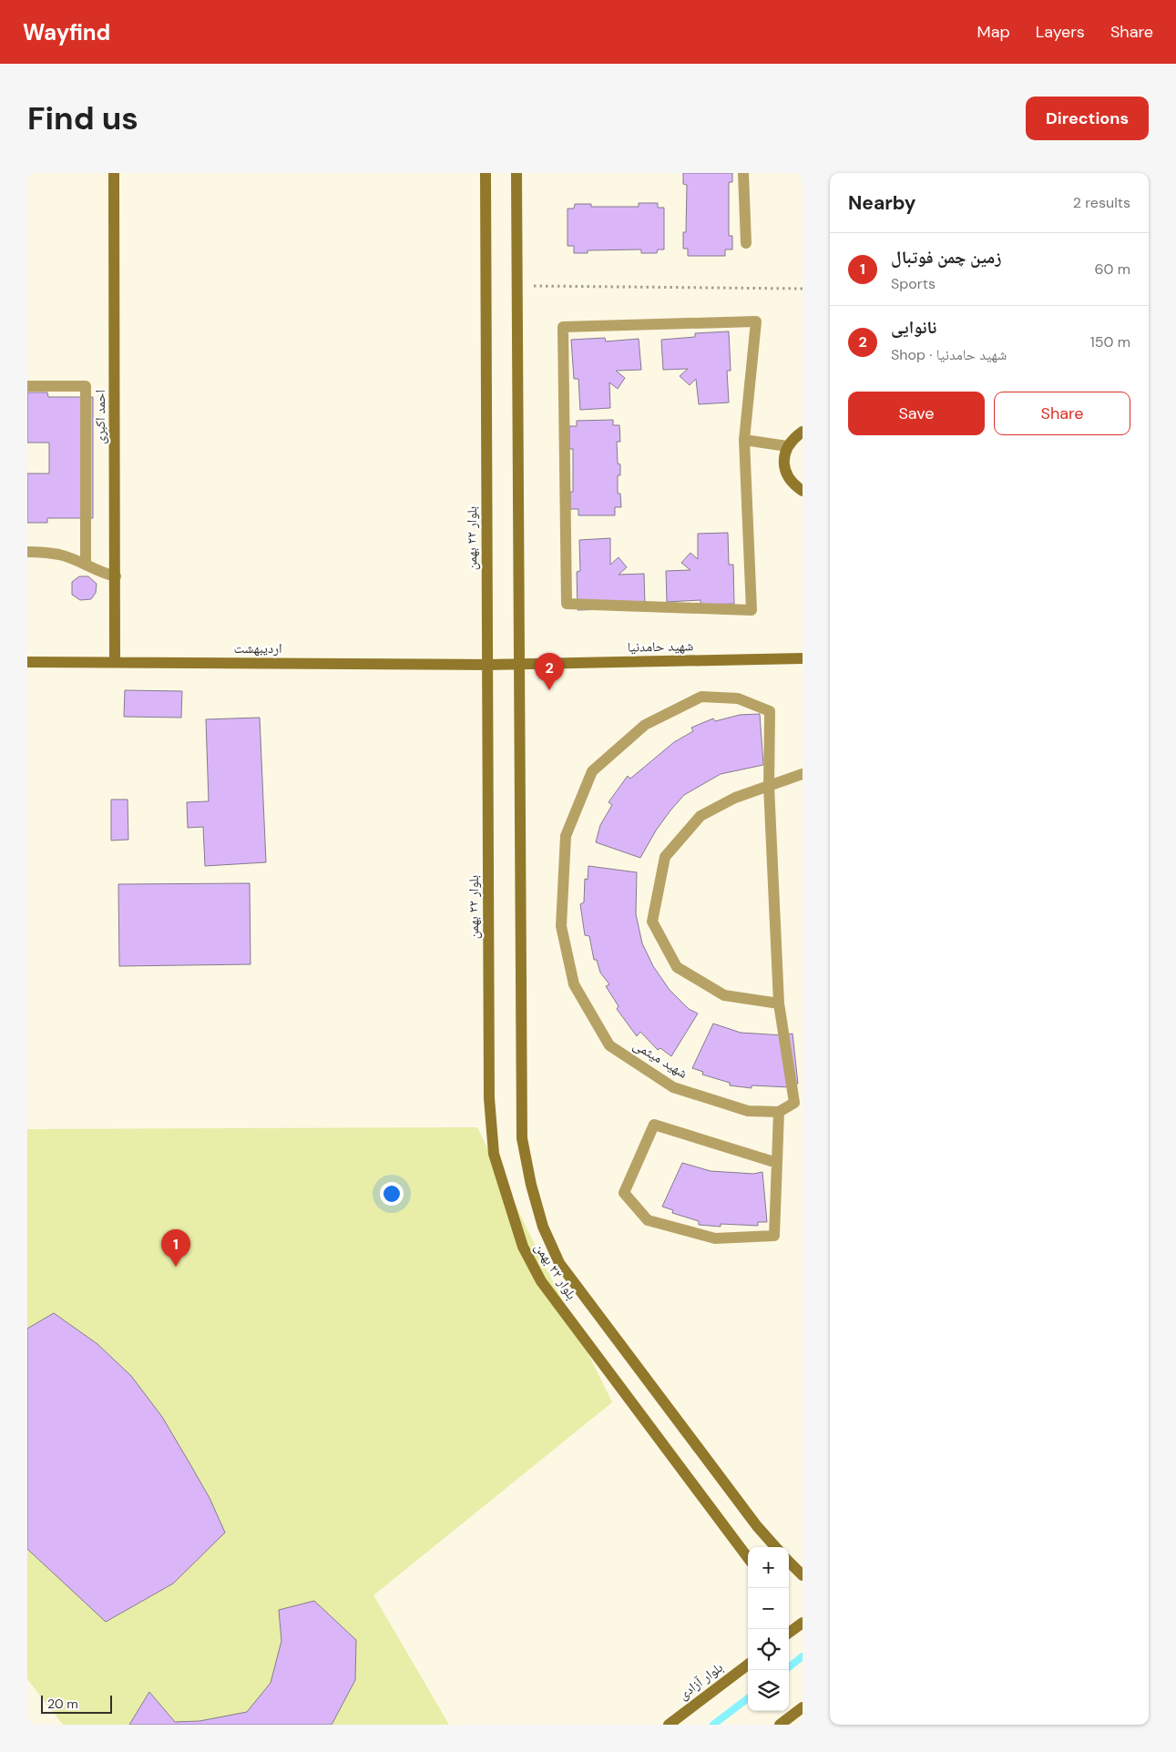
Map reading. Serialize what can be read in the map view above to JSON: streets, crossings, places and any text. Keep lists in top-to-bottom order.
{
  "streets": {
    "street": [
      "احمد اکبری",
      "بلوار ۲۲ بهمن",
      "شهید حامدنیا",
      "اردیبهشت",
      "شهید میثمی",
      "بلوار آزادی"
    ]
  },
  "crossings": [
    ["احمد اکبری", "اردیبهشت"],
    ["بلوار ۲۲ بهمن", "شهید حامدنیا"],
    ["بلوار ۲۲ بهمن", "اردیبهشت"],
    ["شهید حامدنیا", "اردیبهشت"]
  ],
  "scale_bar": "20 m",
  "page": {
    "header": "Wayfind",
    "nav": ["Map", "Layers", "Share"],
    "buttons": [
      "Directions",
      ["Save", "Share"]
    ],
    "title": "Find us",
    "heading": ["Nearby", "2 results"],
    "list": [
      {
        "mark": "1",
        "name": "زمین چمن فوتبال",
        "note": "Sports",
        "value": "60 m"
      },
      {
        "mark": "2",
        "name": "نانوایی",
        "note": "Shop · شهید حامدنیا",
        "value": "150 m"
      }
    ],
    "pins": ["2", "1"],
    "map_buttons": ["+", "−"],
    "scale": "20 m"
  }
}
